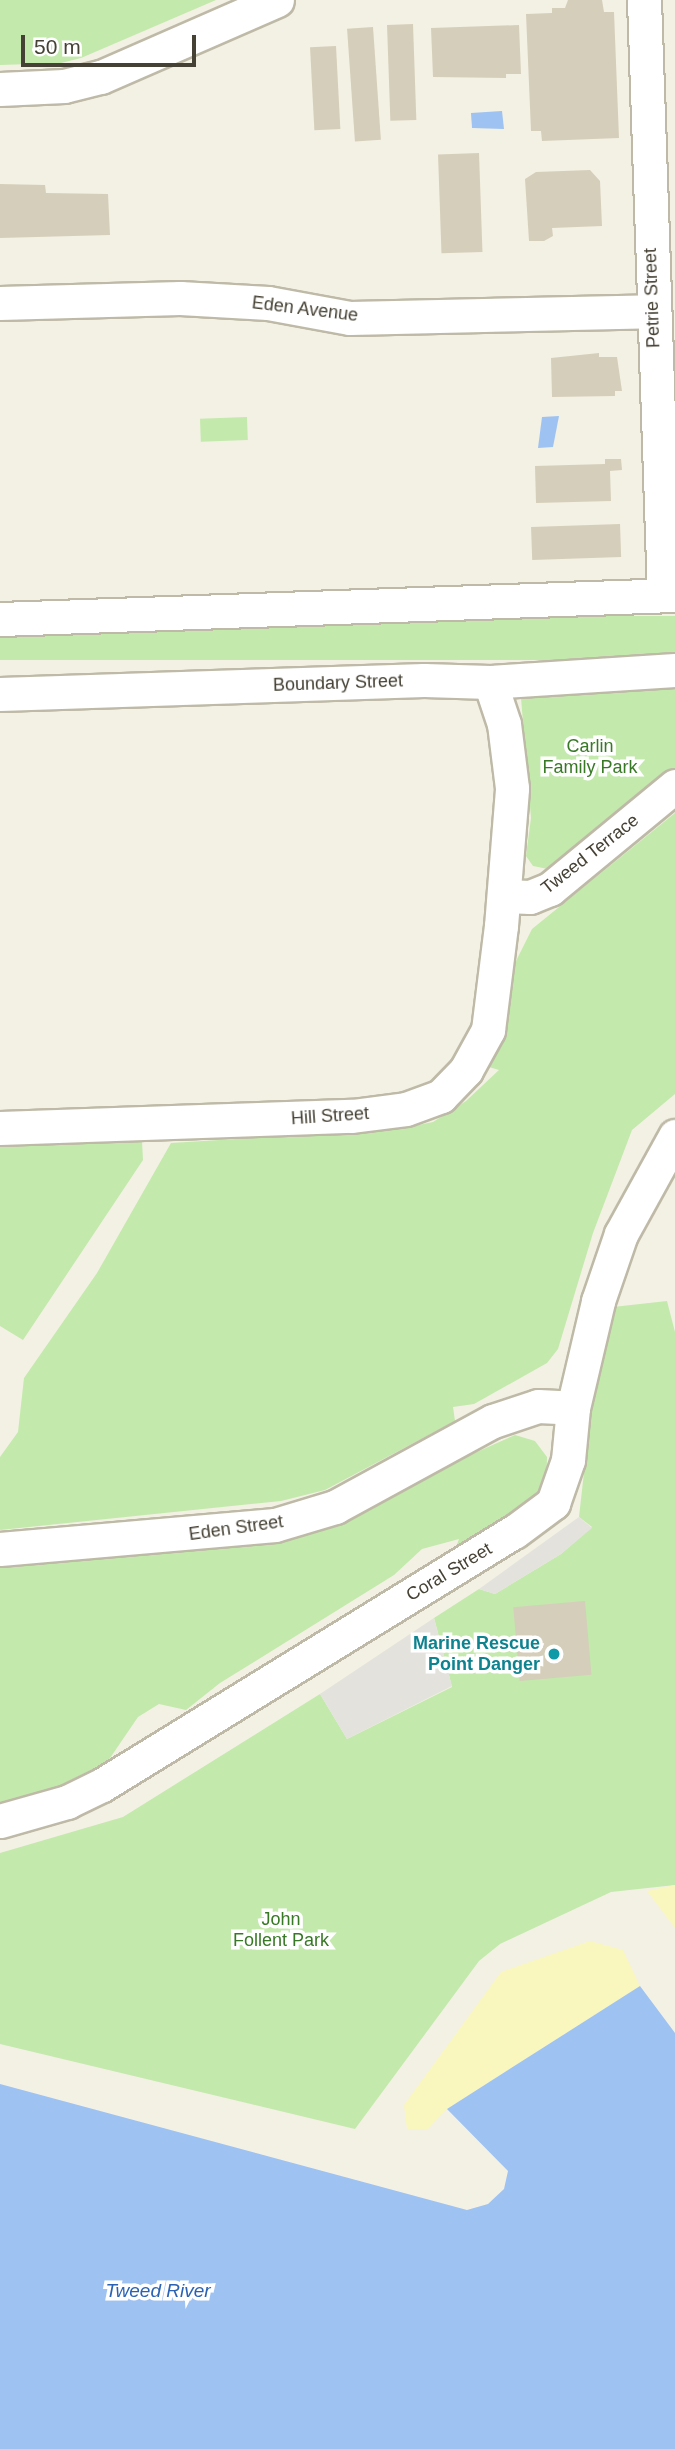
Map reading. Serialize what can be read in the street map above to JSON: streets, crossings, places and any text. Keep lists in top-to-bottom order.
{
  "streets": {
    "street": [
      "Petrie Street",
      "Eden Avenue",
      "Boundary Street",
      "Tweed Terrace",
      "Hill Street",
      "Eden Street",
      "Coral Street"
    ]
  },
  "crossings": [
    ["Petrie Street", "Eden Avenue"],
    ["Tweed Terrace", "Hill Street"],
    ["Eden Street", "Coral Street"]
  ],
  "water": ["Tweed River"],
  "parks": ["Carlin Family Park", "John Follent Park"],
  "places": ["Marine Rescue Point Danger"],
  "scale_bar": "50 m"
}
